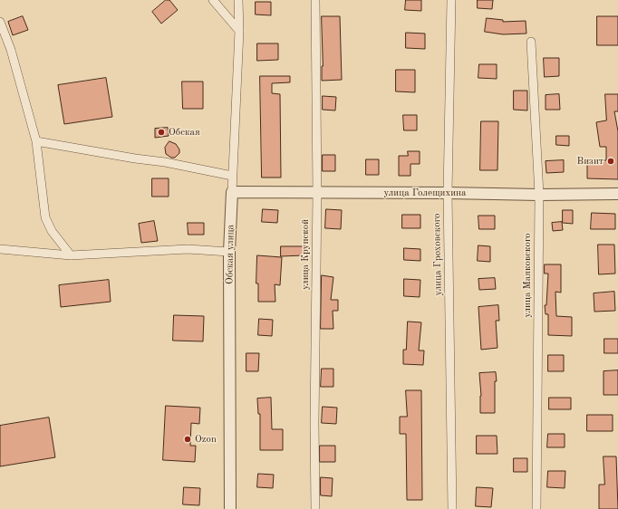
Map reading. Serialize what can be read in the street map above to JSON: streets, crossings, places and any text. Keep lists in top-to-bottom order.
{
  "streets": {
    "street": [
      "улица Голещихина",
      "Обская улица",
      "улица Крупской",
      "улица Гроховского",
      "улица Маяковского"
    ]
  },
  "crossings": [
    ["улица Голещихина", "Обская улица"],
    ["улица Голещихина", "улица Крупской"],
    ["улица Голещихина", "улица Гроховского"],
    ["улица Голещихина", "улица Маяковского"]
  ],
  "places": ["Обская", "Визит", "Ozon"]
}
